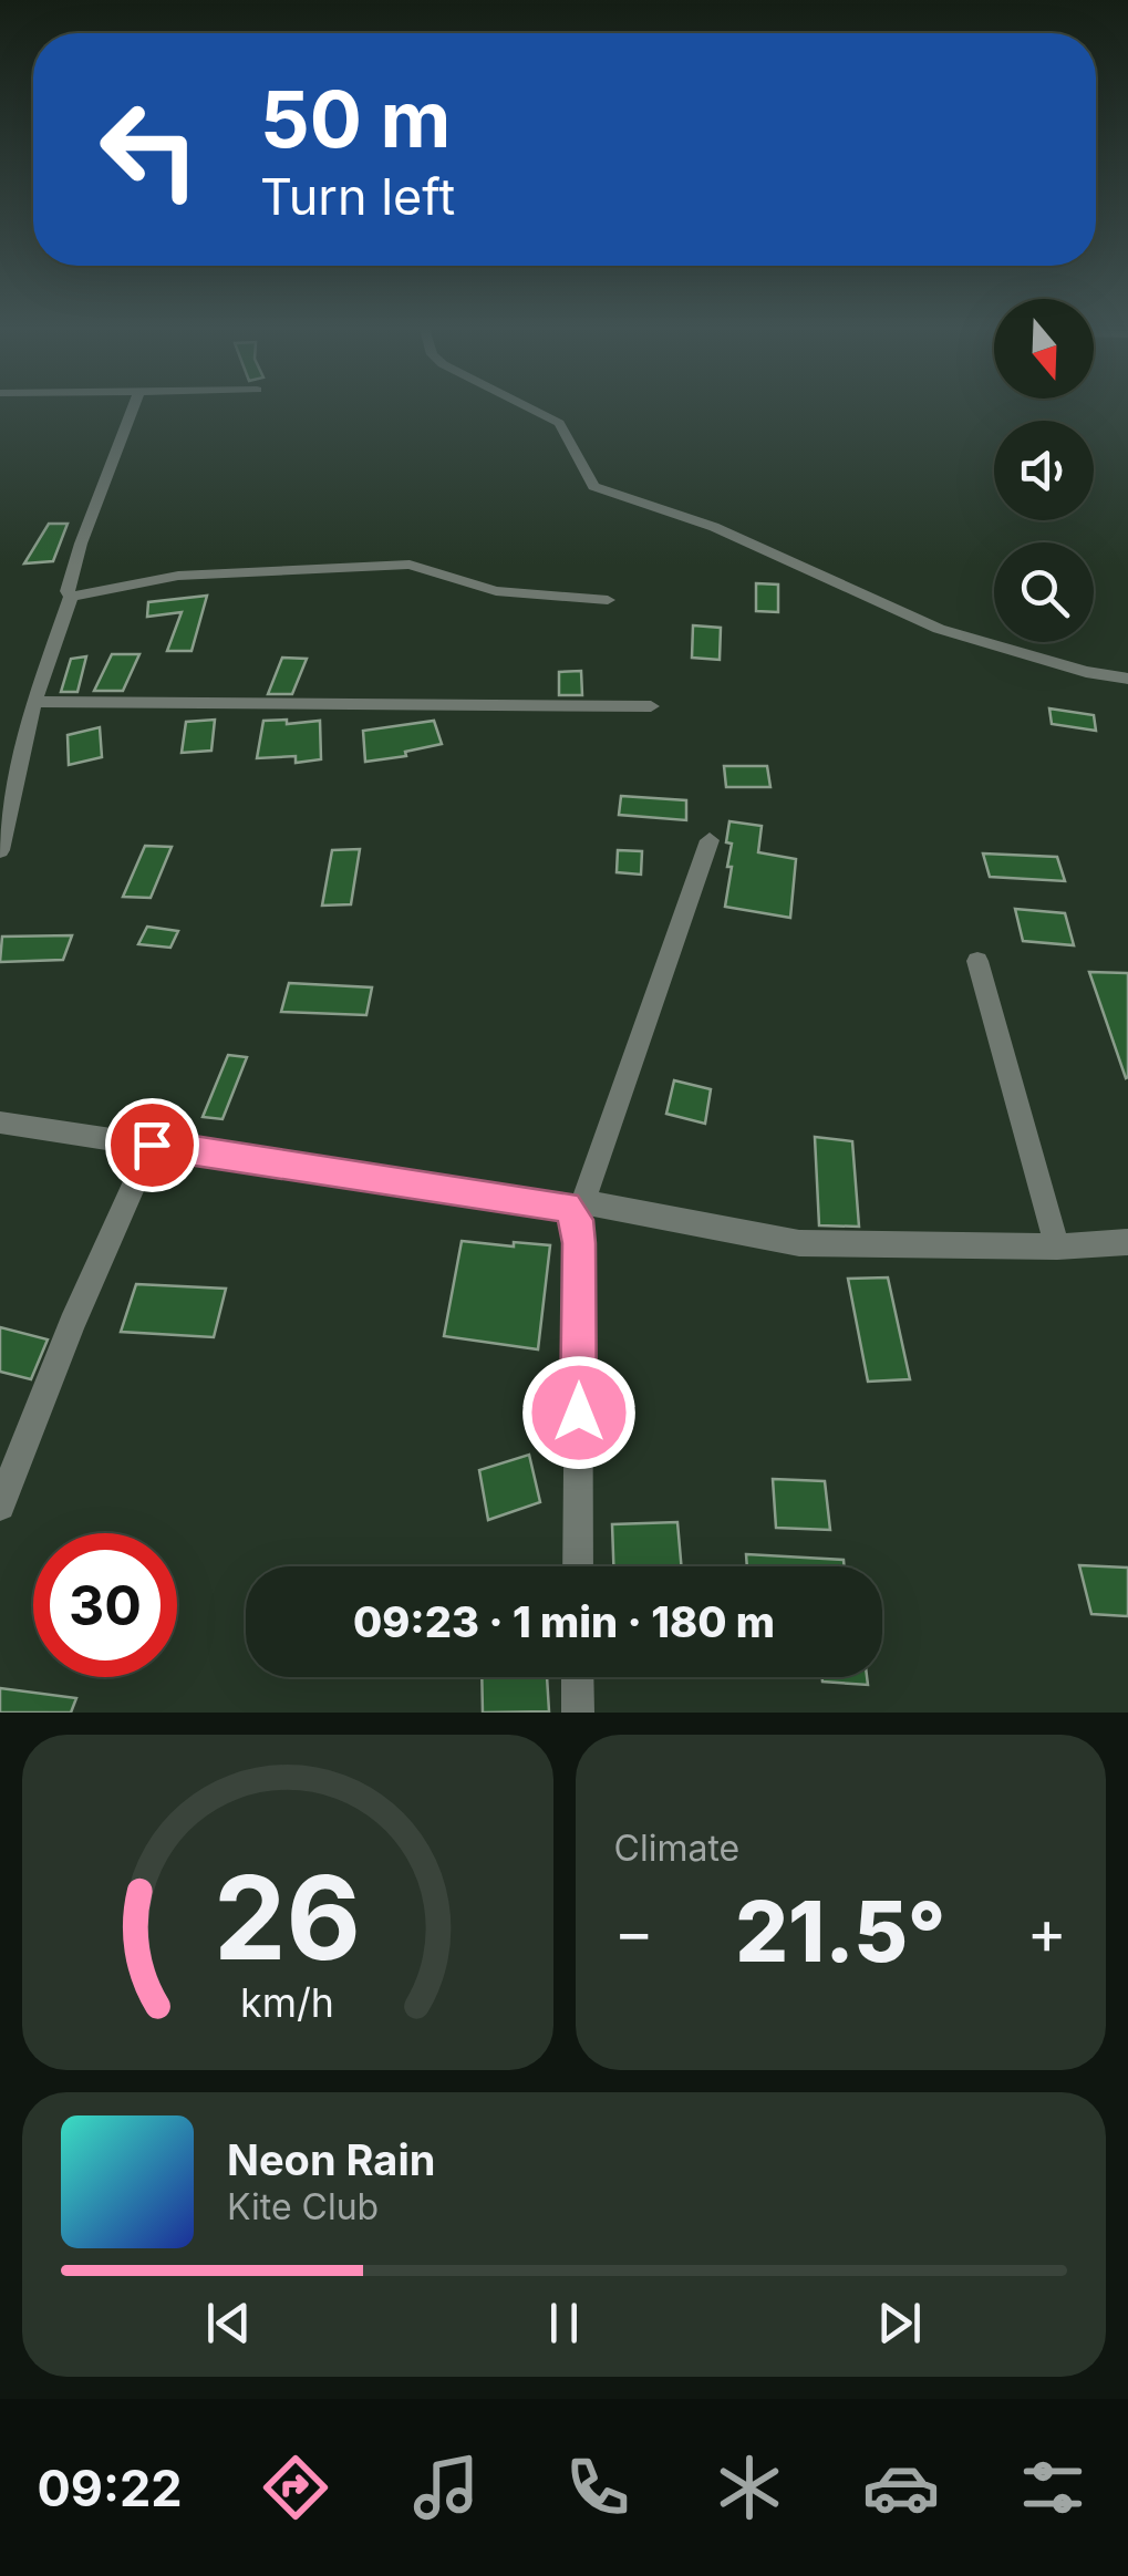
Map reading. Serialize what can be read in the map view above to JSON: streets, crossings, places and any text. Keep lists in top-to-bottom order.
{
  "north": "bottom",
  "page": {
    "turn": ["50 m", "Turn left"],
    "limit": "30",
    "trip": "09:23 · 1 min · 180 m",
    "tile": "Climate",
    "heat": ["−", "21.5°", "+"],
    "song": ["Neon Rain", "Kite Club"],
    "tabs": "09:22",
    "gauge": ["26", "km/h"]
  }
}
